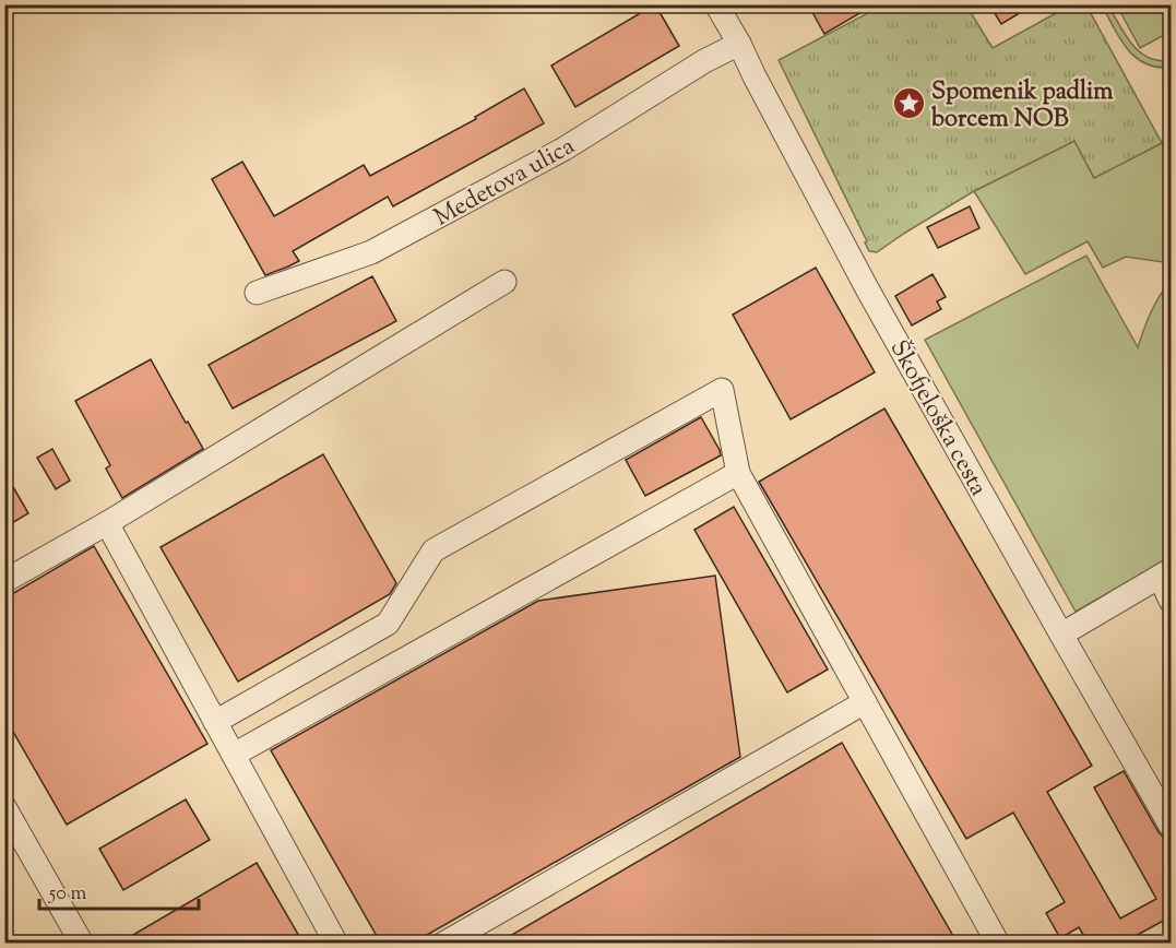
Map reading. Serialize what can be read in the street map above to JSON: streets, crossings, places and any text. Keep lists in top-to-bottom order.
{
  "streets": {
    "street": ["Medetova ulica", "Škofjeloška cesta"]
  },
  "crossings": [
    ["Medetova ulica", "Škofjeloška cesta"]
  ],
  "places": {
    "place": ["Spomenik padlim borcem NOB"]
  },
  "scale_bar": "50 m"
}
